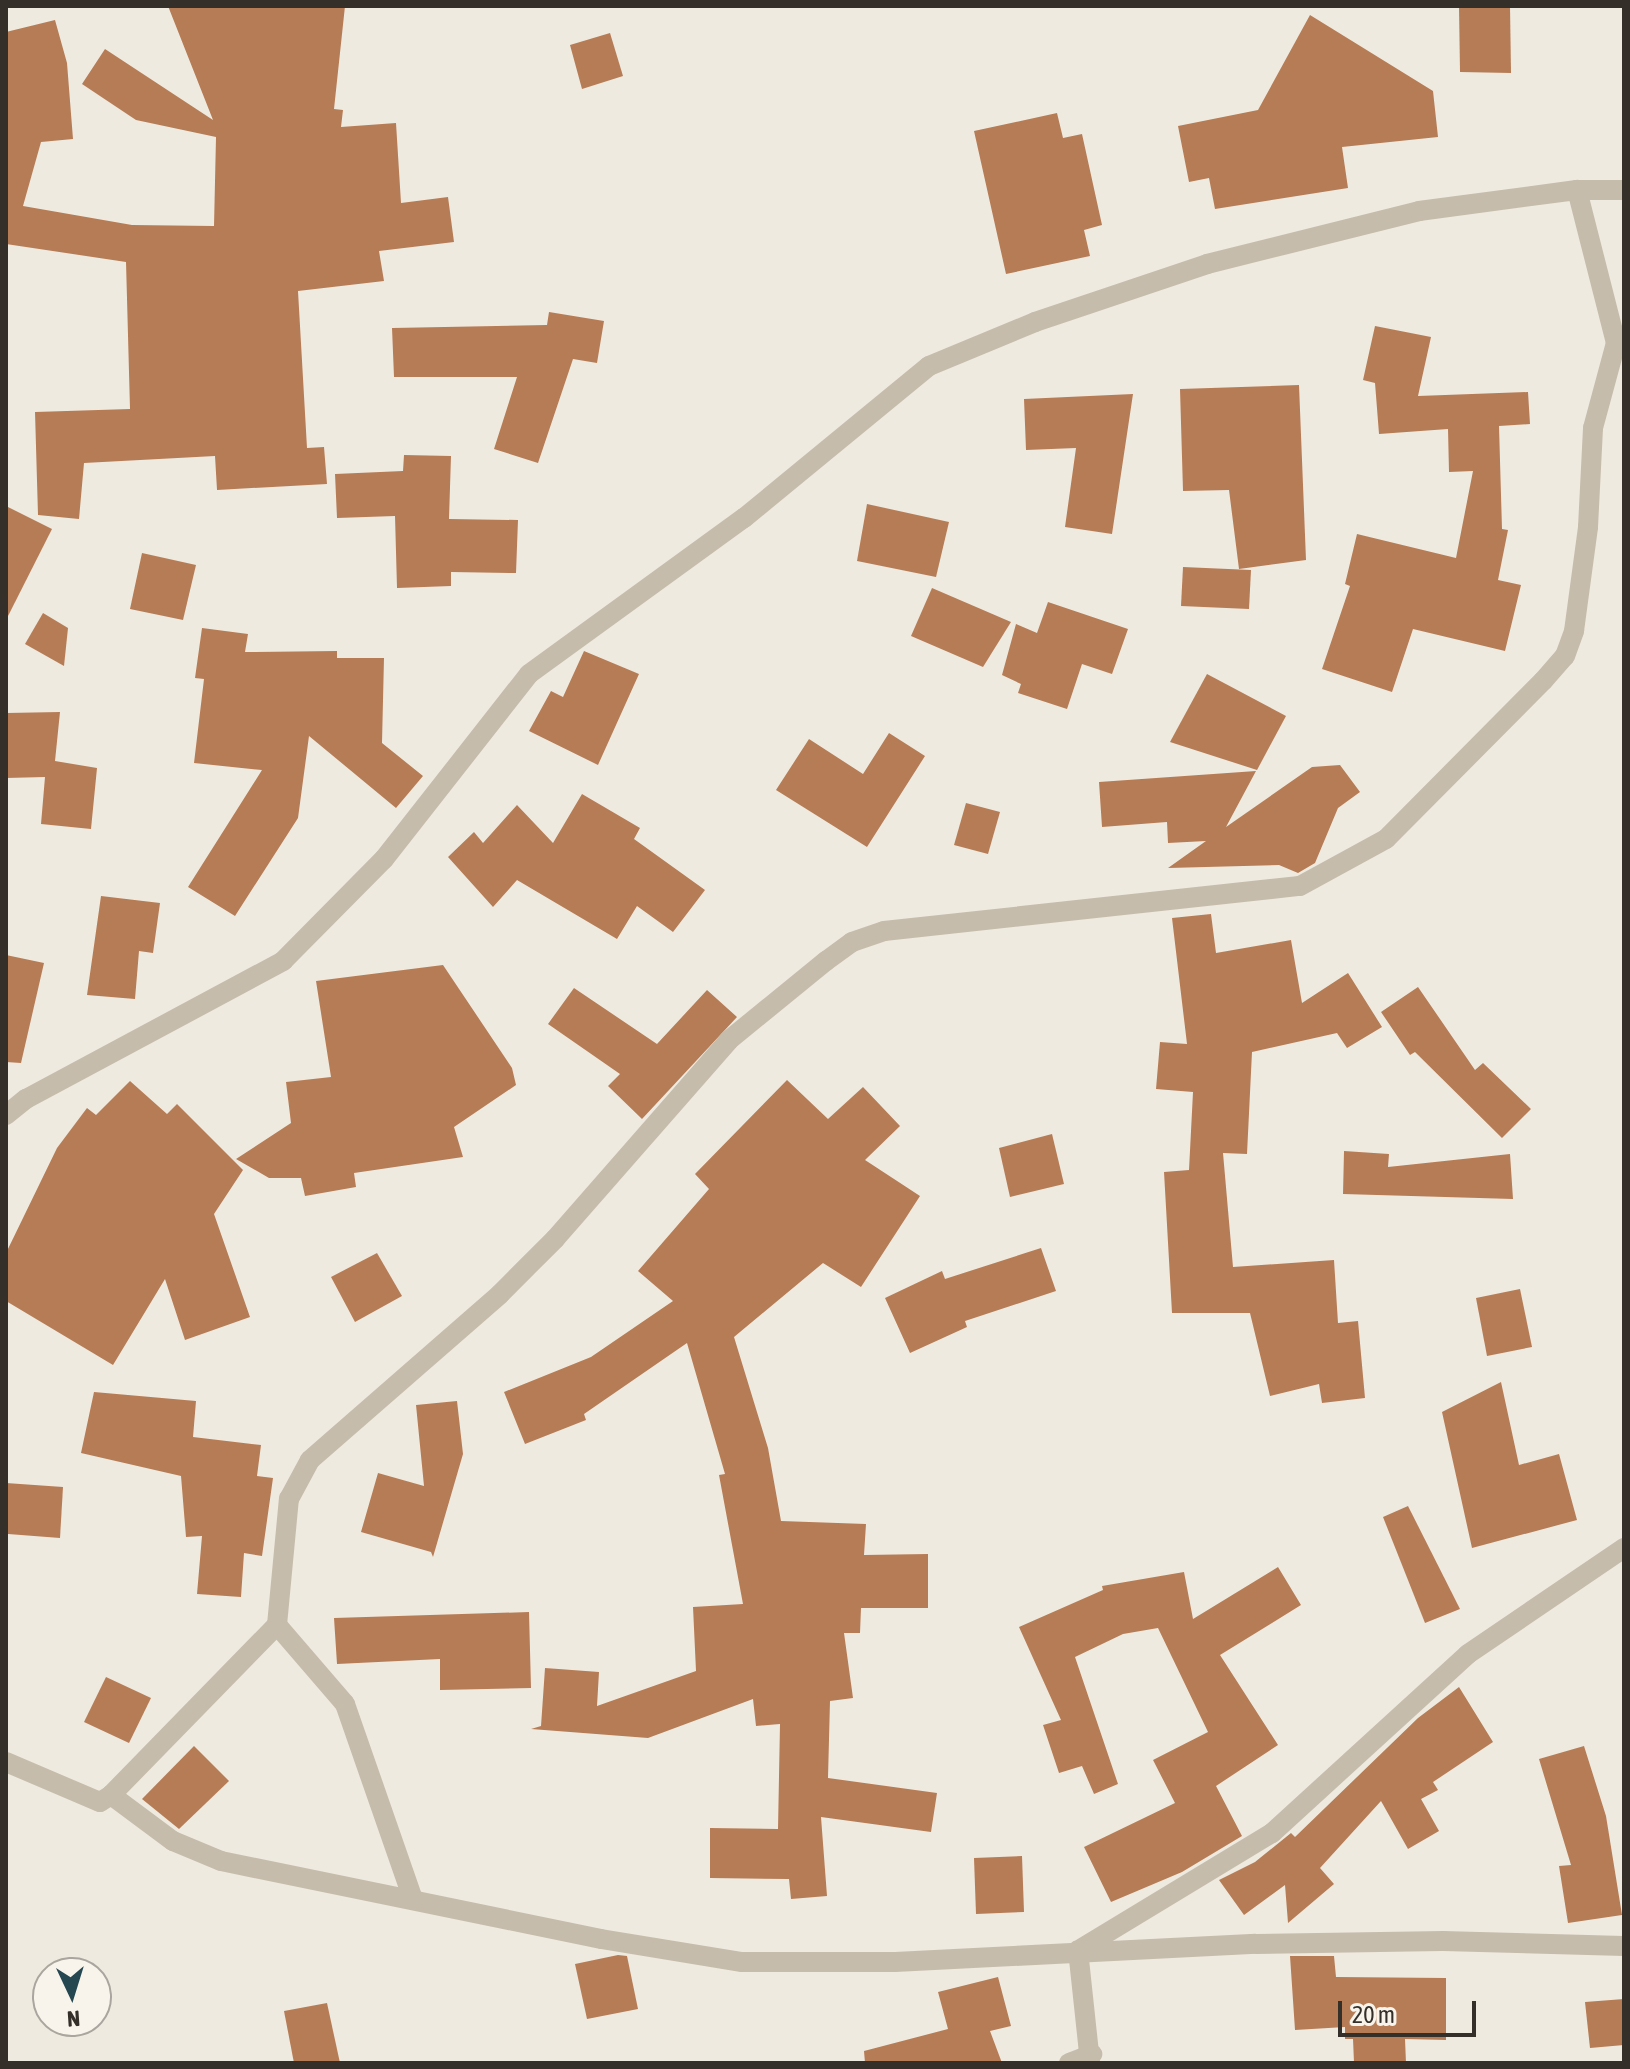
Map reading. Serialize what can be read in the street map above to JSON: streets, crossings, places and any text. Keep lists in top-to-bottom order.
{
  "scale_bar": "20 m",
  "north": "bottom"
}
